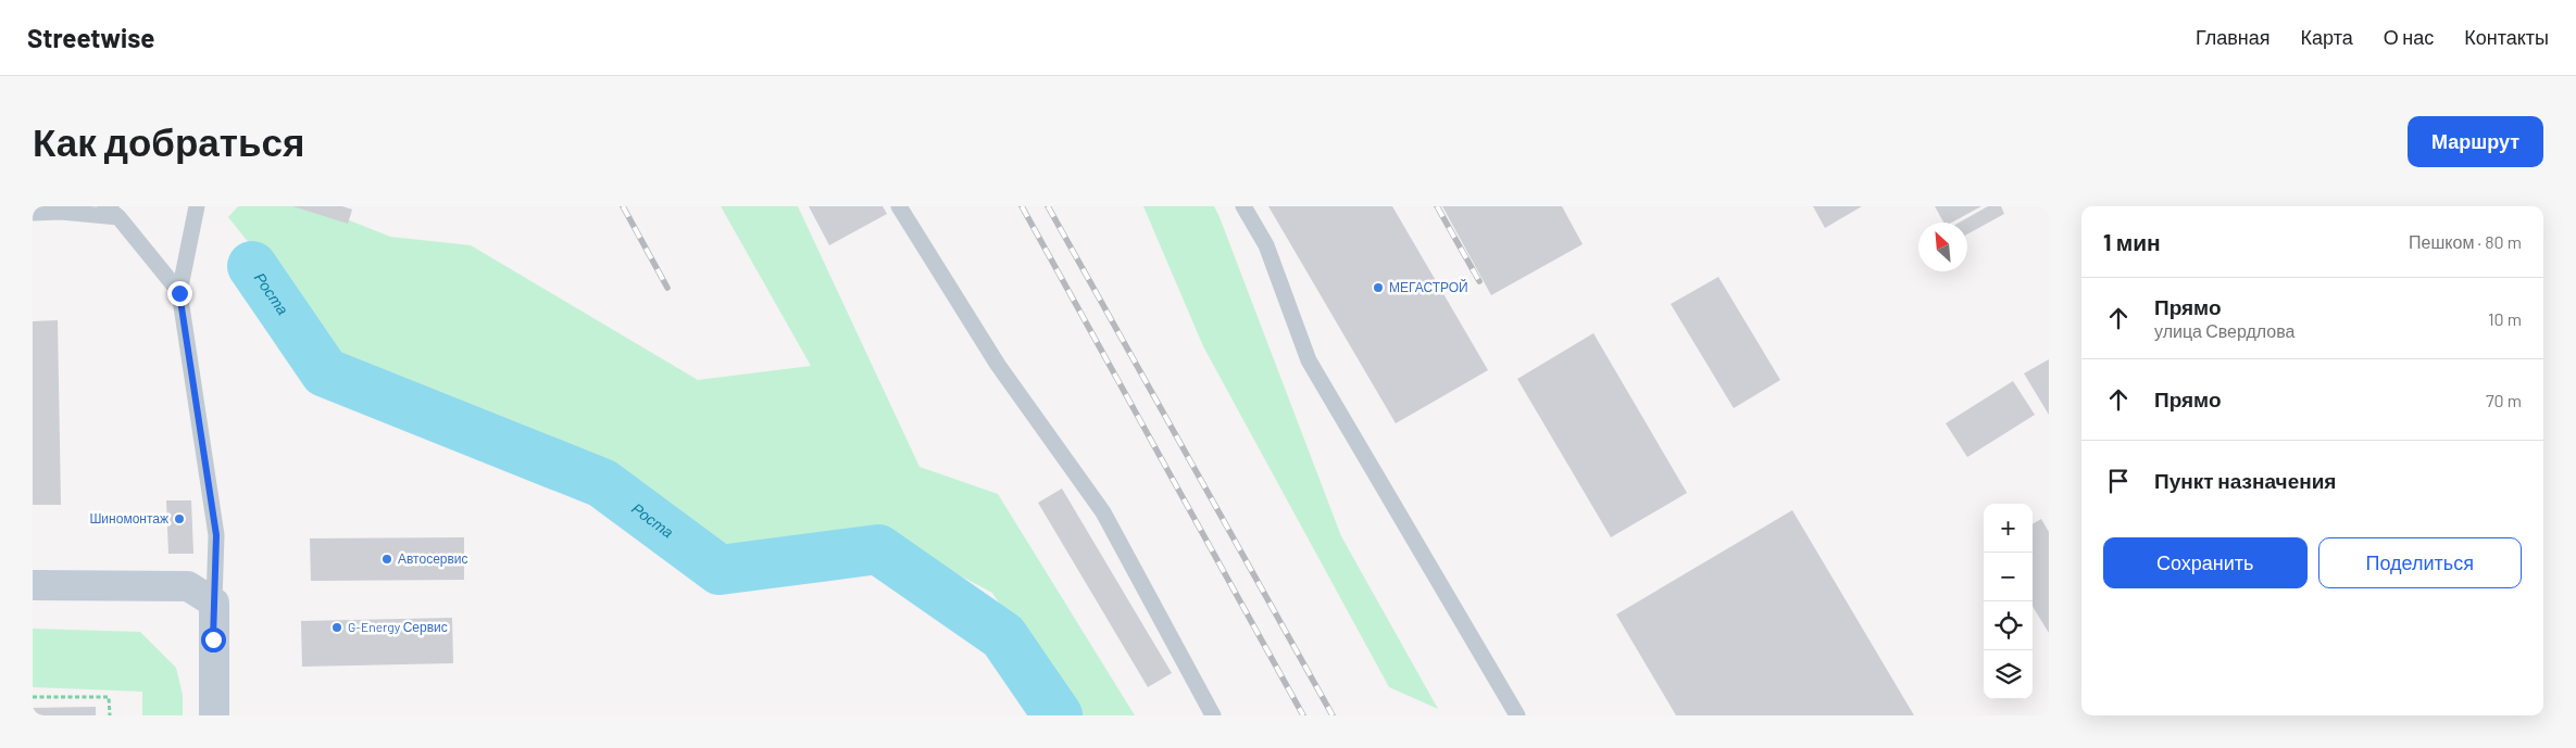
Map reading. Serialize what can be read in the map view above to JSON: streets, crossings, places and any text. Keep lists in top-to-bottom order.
{
  "water": ["Роста"],
  "places": [
    "МЕГАСТРОЙ",
    "Шиномонтаж",
    "Автосервис",
    "G-Energy Сервис"
  ],
  "north": "top left",
  "page": {
    "header": "Streetwise",
    "nav": [
      "Главная",
      "Карта",
      "О нас",
      "Контакты"
    ],
    "buttons": [
      "Маршрут",
      ["Сохранить", "Поделиться"]
    ],
    "title": "Как добраться",
    "heading": ["1 мин", "Пешком · 80 m"],
    "list": [
      ["Прямо", "улица Свердлова", "10 m"],
      ["Прямо", "70 m"],
      "Пункт назначения"
    ],
    "map_buttons": ["+", "−"]
  }
}
